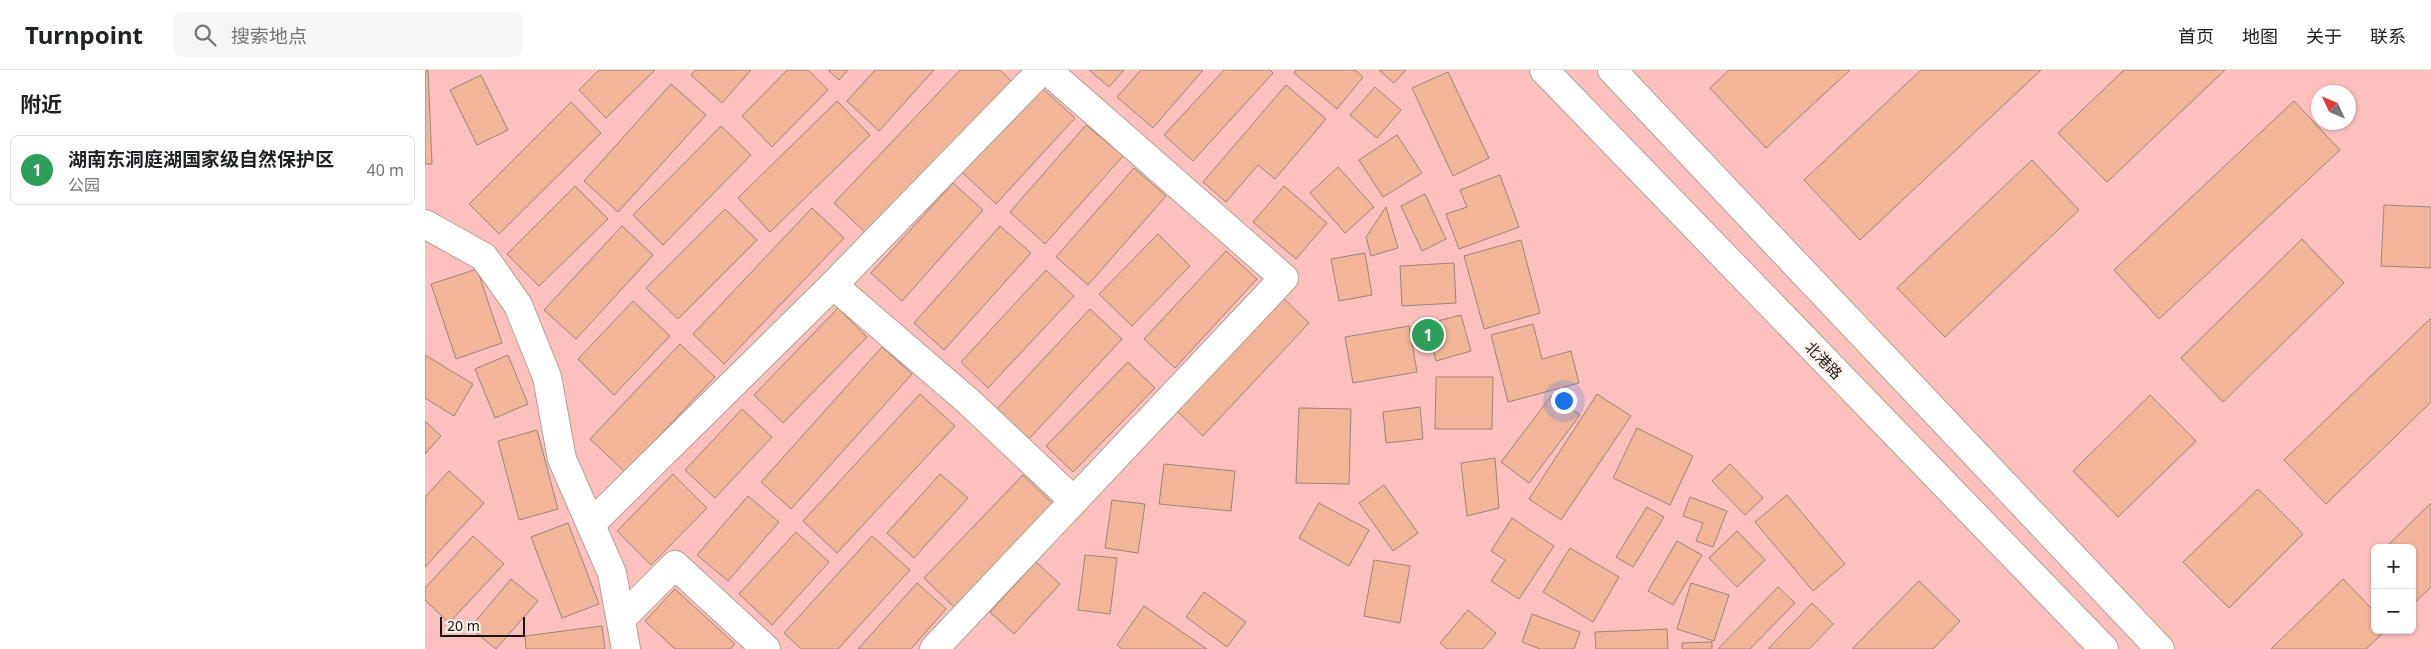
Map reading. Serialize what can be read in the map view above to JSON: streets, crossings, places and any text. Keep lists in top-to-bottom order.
{
  "streets": {
    "street": ["北港路"]
  },
  "scale_bar": "20 m",
  "north": "top left",
  "page": {
    "header": "Turnpoint",
    "search": "搜索地点",
    "nav": [
      "首页",
      "地图",
      "关于",
      "联系"
    ],
    "heading": "附近",
    "list": [
      {
        "mark": "1",
        "name": "湖南东洞庭湖国家级自然保护区",
        "note": "公园",
        "value": "40 m"
      }
    ],
    "pins": "1",
    "map_buttons": ["+", "−"],
    "scale": "20 m"
  }
}
